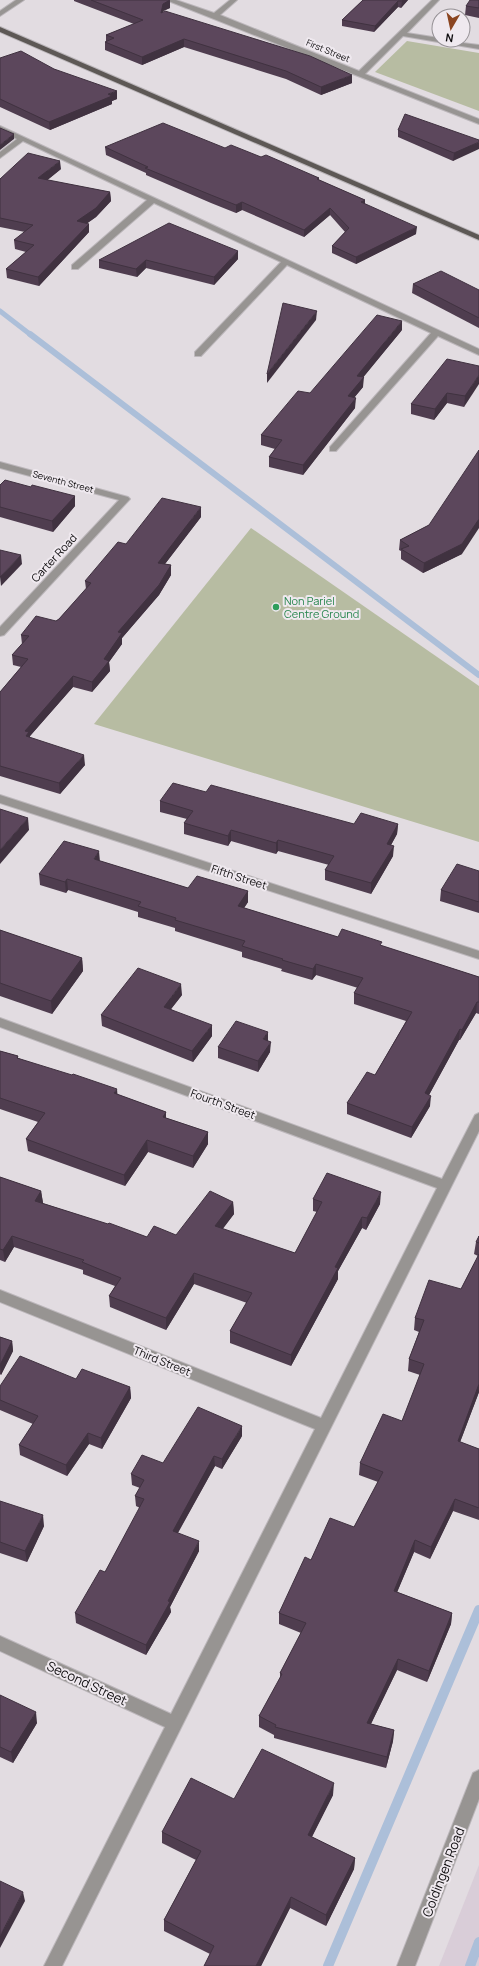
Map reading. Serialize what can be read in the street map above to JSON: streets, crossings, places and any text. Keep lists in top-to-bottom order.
{
  "streets": {
    "street": [
      "First Street",
      "Seventh Street",
      "Carter Road",
      "Fifth Street",
      "Fourth Street",
      "Third Street",
      "Second Street",
      "Coldingen Road"
    ]
  },
  "crossings": [
    ["Seventh Street", "Carter Road"]
  ],
  "places": ["Non Pariel Centre Ground"],
  "north": "bottom"
}
